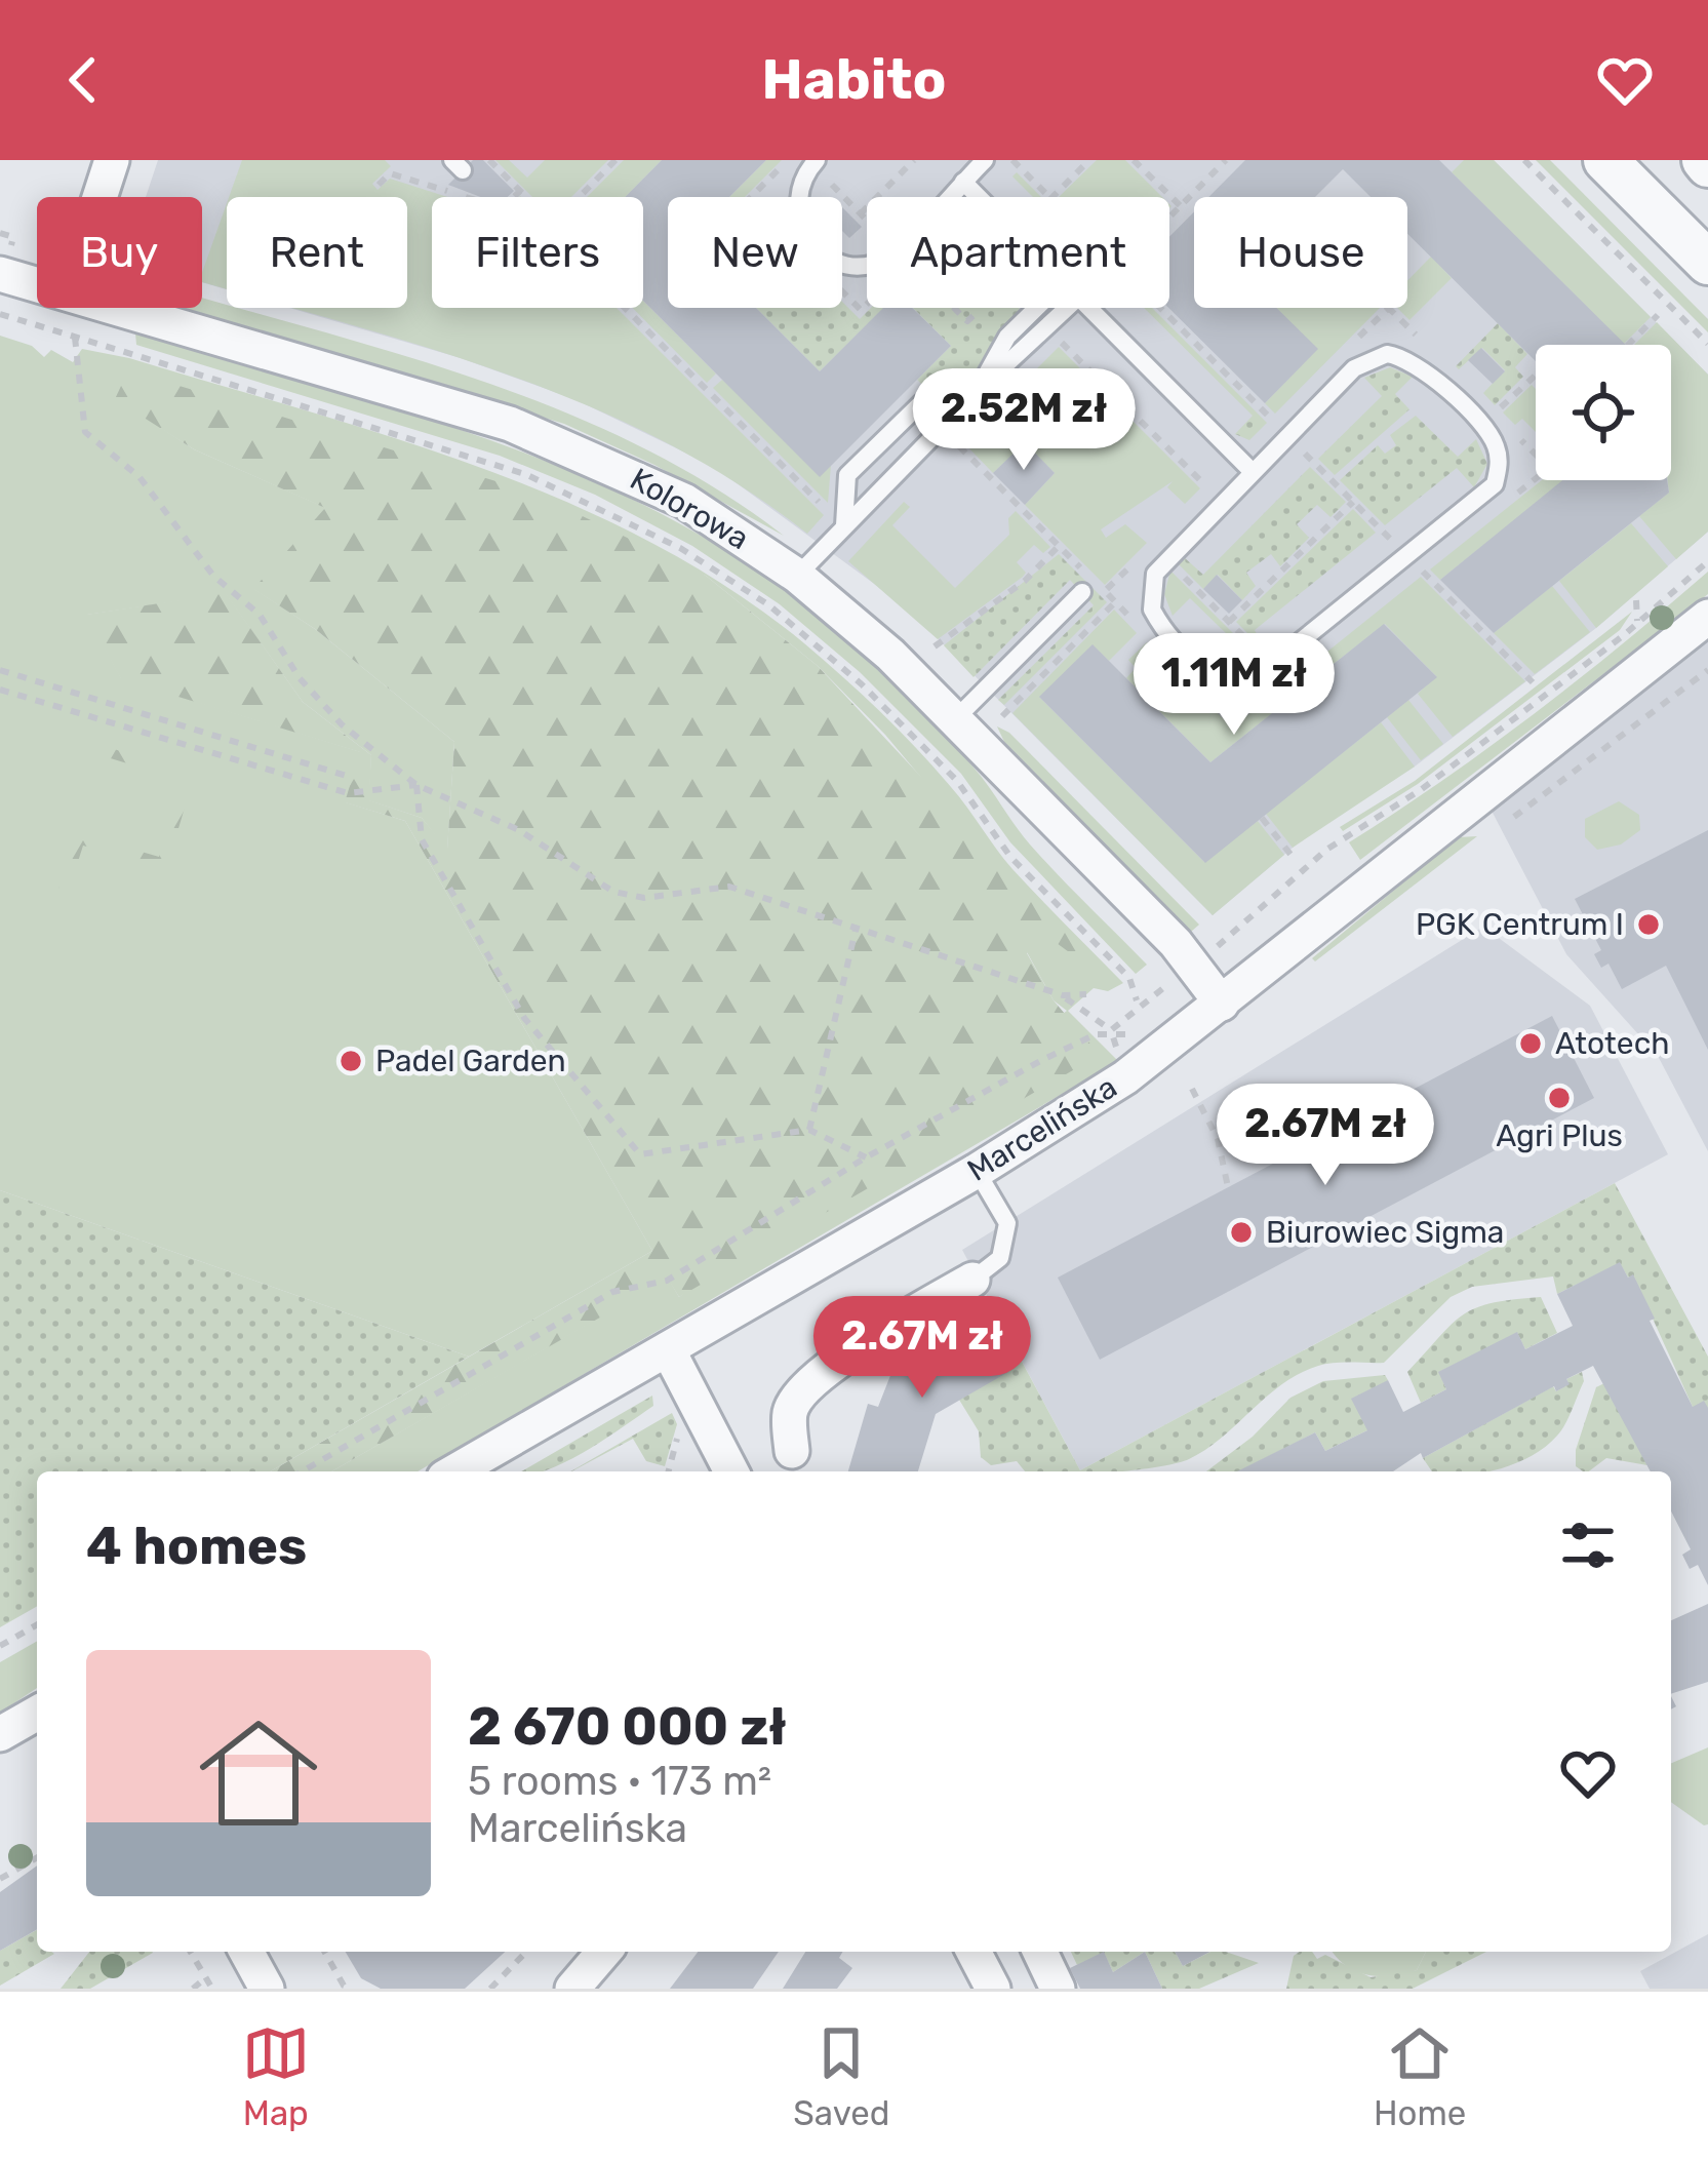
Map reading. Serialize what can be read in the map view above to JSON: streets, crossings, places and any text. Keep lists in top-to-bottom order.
{
  "streets": {
    "street": ["Kolorowa", "Marcelińska"]
  },
  "crossings": [
    ["Kolorowa", "Marcelińska"]
  ],
  "places": [
    "PGK Centrum I",
    "Atotech",
    "Padel Garden",
    "Agri Plus",
    "Biurowiec Sigma"
  ],
  "page": {
    "header": "Habito",
    "chip": [
      "Buy",
      "Rent",
      "Filters",
      "New",
      "Apartment",
      "House"
    ],
    "price": [
      "2.52M zł",
      "1.11M zł",
      "2.67M zł",
      "2.67M zł"
    ],
    "heading": "4 homes",
    "list": [
      {
        "name": "2 670 000 zł",
        "note": "5 rooms · 173 m² · Marcelińska"
      }
    ],
    "tabs": ["Map", "Saved", "Home"]
  }
}
